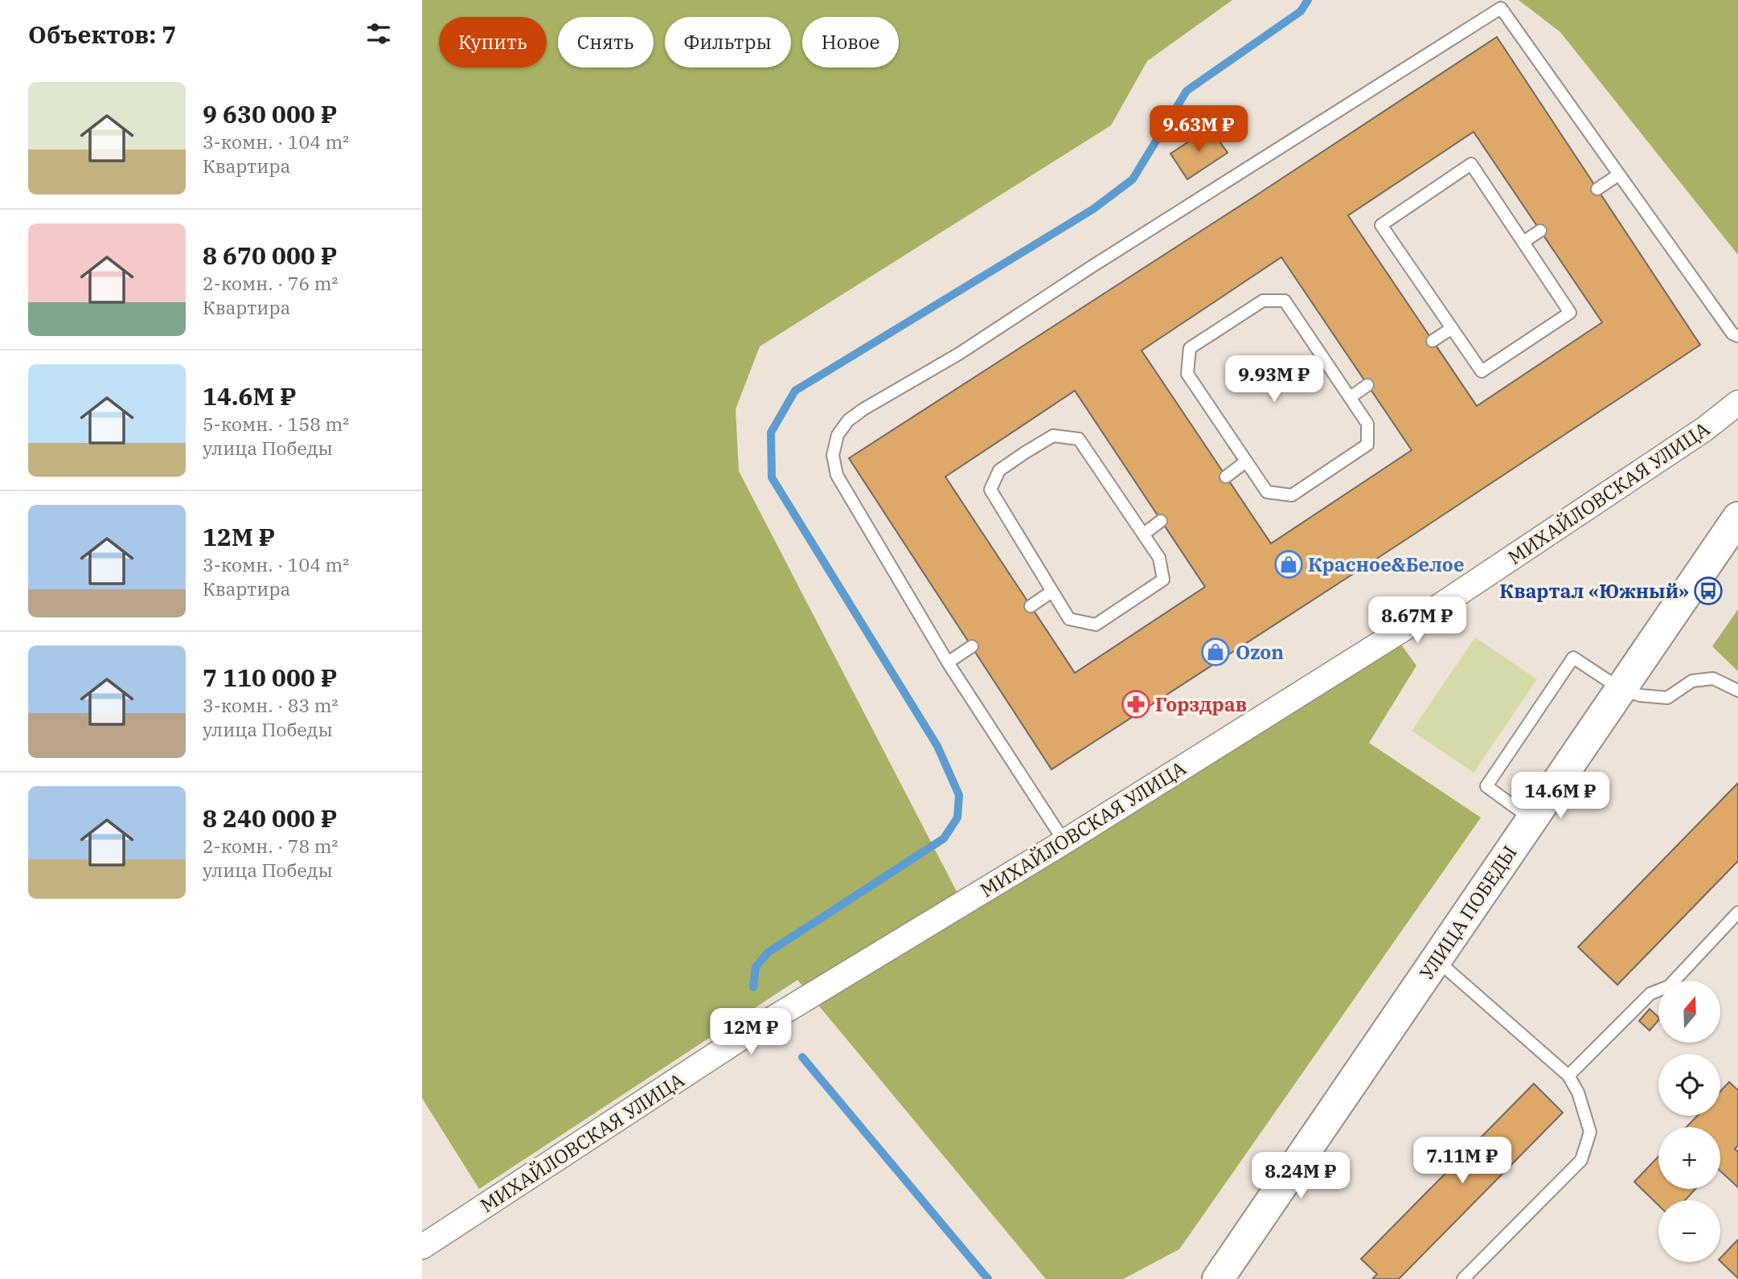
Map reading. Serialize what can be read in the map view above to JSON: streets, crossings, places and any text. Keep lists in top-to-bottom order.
{
  "streets": {
    "main road": ["УЛИЦА ПОБЕДЫ"],
    "street": ["МИХАЙЛОВСКАЯ УЛИЦА"]
  },
  "places": {
    "shop": ["Красное&Белое", "Ozon"],
    "bus stop": ["Квартал «Южный»"],
    "pharmacy": ["Горздрав"]
  },
  "north": "top",
  "page": {
    "heading": "Объектов: 7",
    "chip": [
      "Купить",
      "Снять",
      "Фильтры",
      "Новое"
    ],
    "list": [
      {
        "name": "9 630 000 ₽",
        "note": "3-комн. · 104 m² · Квартира"
      },
      {
        "name": "8 670 000 ₽",
        "note": "2-комн. · 76 m² · Квартира"
      },
      {
        "name": "14.6M ₽",
        "note": "5-комн. · 158 m² · улица Победы"
      },
      {
        "name": "12M ₽",
        "note": "3-комн. · 104 m² · Квартира"
      },
      {
        "name": "7 110 000 ₽",
        "note": "3-комн. · 83 m² · улица Победы"
      },
      {
        "name": "8 240 000 ₽",
        "note": "2-комн. · 78 m² · улица Победы"
      }
    ],
    "price": [
      "9.63M ₽",
      "9.93M ₽",
      "8.67M ₽",
      "14.6M ₽",
      "12M ₽",
      "7.11M ₽",
      "8.24M ₽"
    ],
    "map_buttons": ["+", "−"]
  }
}
